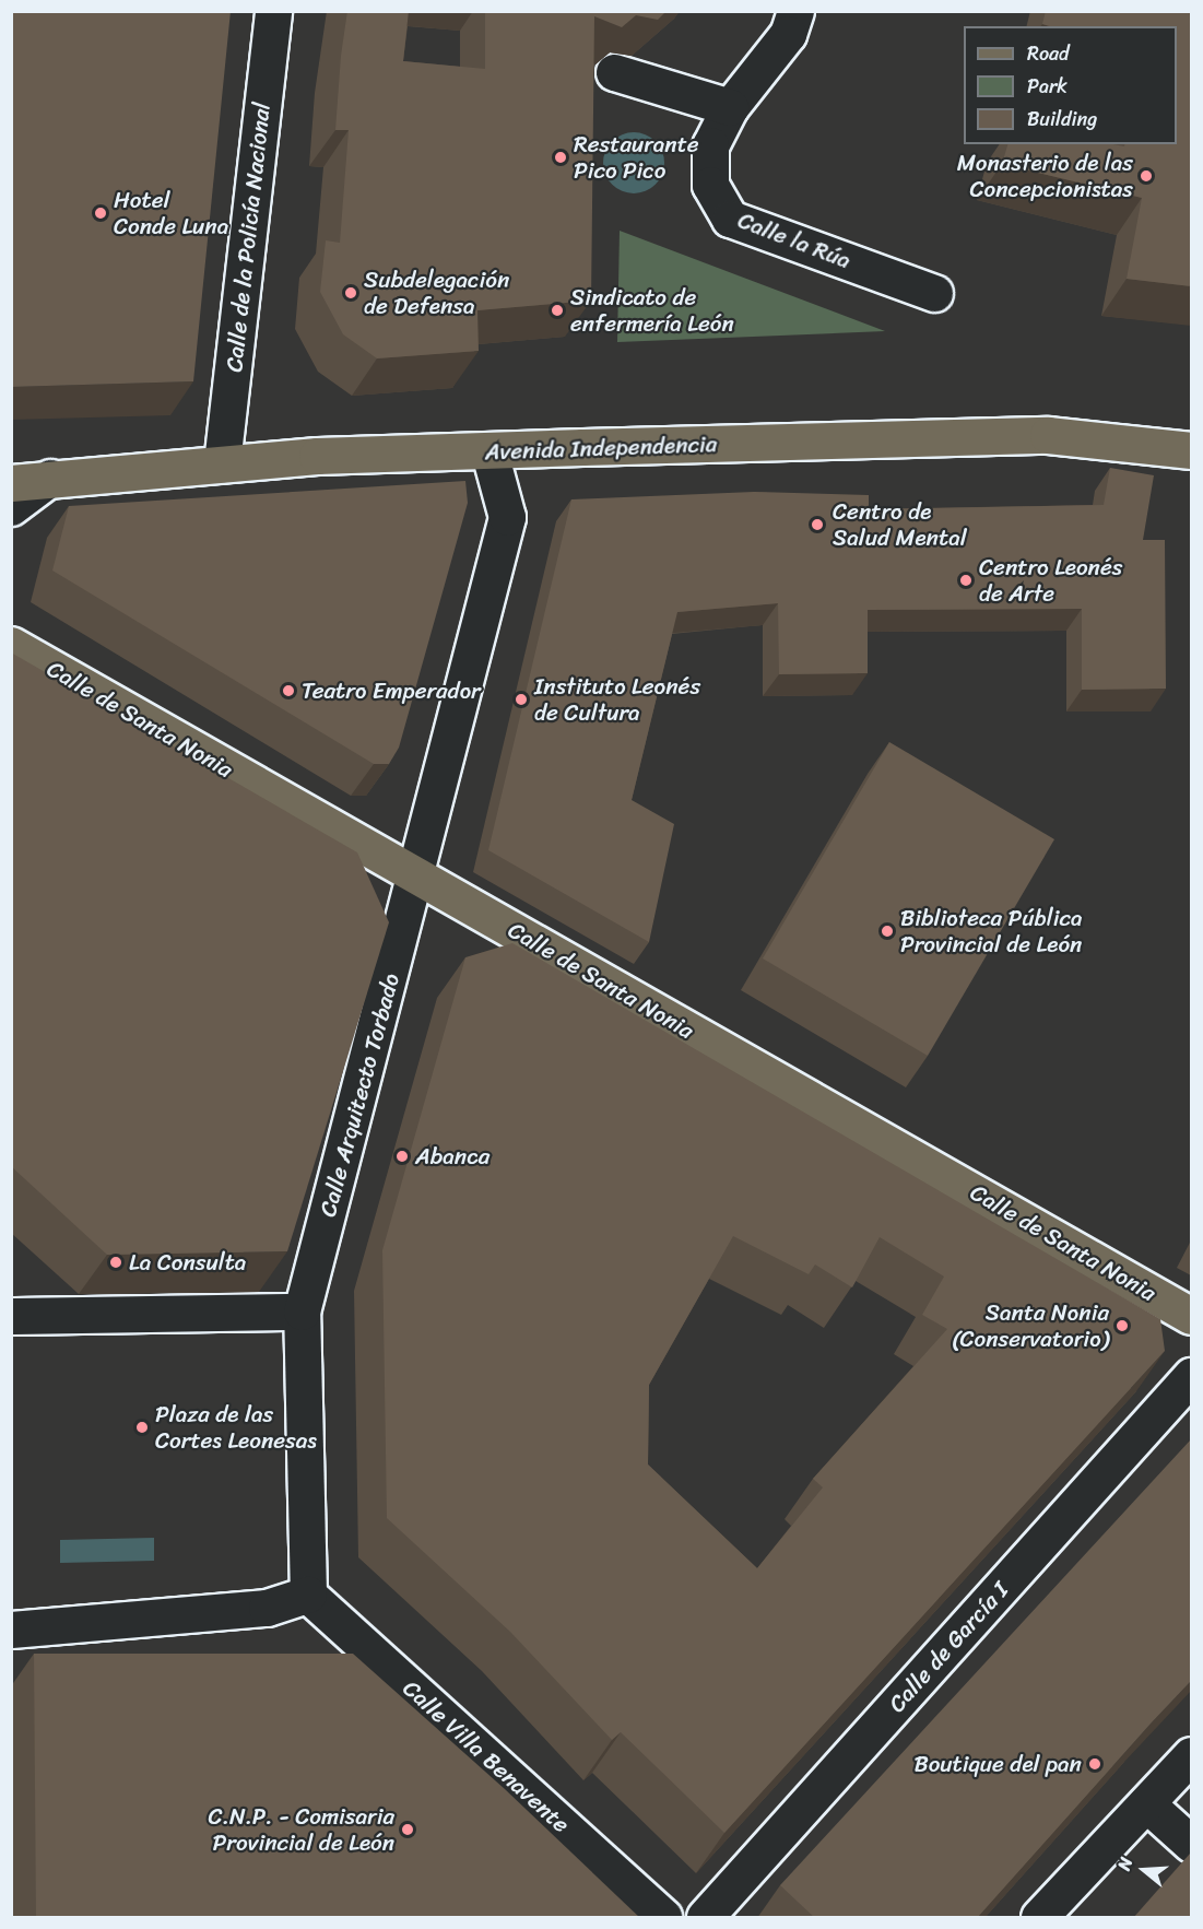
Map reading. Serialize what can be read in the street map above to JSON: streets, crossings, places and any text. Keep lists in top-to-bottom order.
{
  "streets": {
    "main road": ["Avenida Independencia", "Calle de Santa Nonia"],
    "street": [
      "Calle de la Policía Nacional",
      "Calle la Rúa",
      "Calle Arquitecto Torbado",
      "Calle de García I",
      "Calle Villa Benavente"
    ]
  },
  "crossings": [
    ["Calle de la Policía Nacional", "Avenida Independencia"],
    ["Avenida Independencia", "Calle Arquitecto Torbado"],
    ["Calle de Santa Nonia", "Calle Arquitecto Torbado"]
  ],
  "places": [
    "Restaurante Pico Pico",
    "Monasterio de las Concepcionistas",
    "Hotel Conde Luna",
    "Subdelegación de Defensa",
    "Sindicato de enfermería León",
    "Centro de Salud Mental",
    "Centro Leonés de Arte",
    "Teatro Emperador",
    "Instituto Leonés de Cultura",
    "Biblioteca Pública Provincial de León",
    "Abanca",
    "La Consulta",
    "Santa Nonia (Conservatorio)",
    "Plaza de las Cortes Leonesas",
    "Boutique del pan",
    "C.N.P. - Comisaria Provincial de León"
  ],
  "legend": ["Road", "Park", "Building"],
  "north": "left"
}
